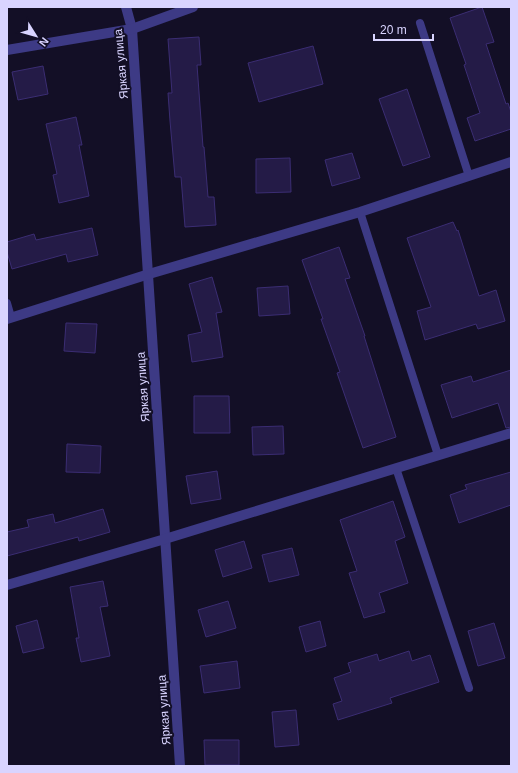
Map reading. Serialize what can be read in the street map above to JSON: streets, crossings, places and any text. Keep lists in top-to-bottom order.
{
  "streets": {
    "street": ["Яркая улица"]
  },
  "scale_bar": "20 m",
  "north": "bottom right"
}
